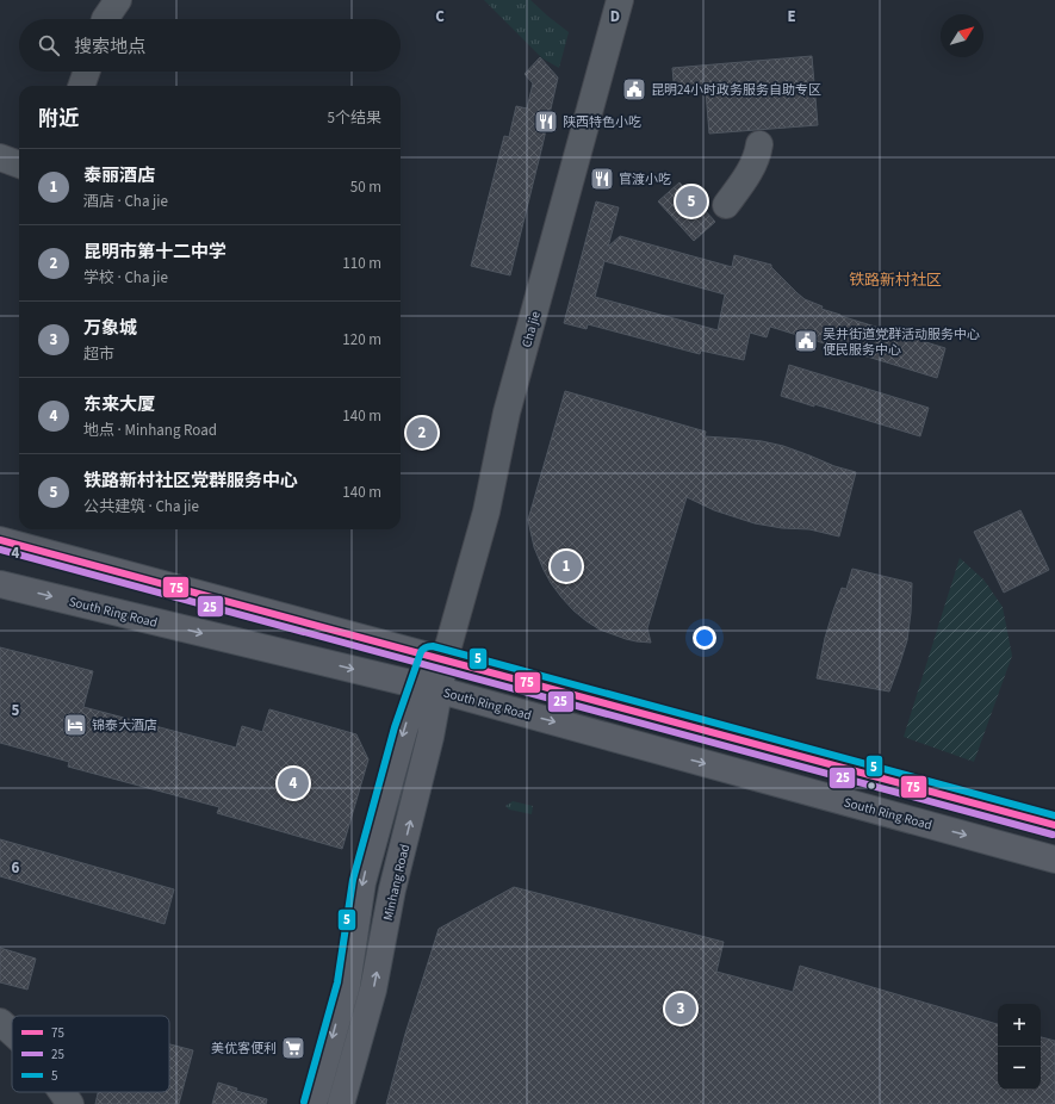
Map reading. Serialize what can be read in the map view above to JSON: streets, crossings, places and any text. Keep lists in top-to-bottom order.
{
  "streets": {
    "main road": ["South Ring Road", "Minhang Road"],
    "street": ["Cha jie"]
  },
  "crossings": [
    ["Cha jie", "Minhang Road"],
    ["South Ring Road", "Minhang Road"]
  ],
  "districts": ["铁路新村社区"],
  "places": {
    "public building": ["昆明24小时政务服务自助专区", "吴井街道党群活动服务中心 便民服务中心"],
    "restaurant": ["陕西特色小吃", "官渡小吃"],
    "hotel": ["锦泰大酒店"],
    "supermarket": ["美优客便利"]
  },
  "lines": ["transit line 75", "transit line 25", "transit line 5"],
  "legend": ["75", "25", "5"],
  "north": "top right",
  "page": {
    "search": "搜索地点",
    "heading": ["附近", "5个结果"],
    "list": [
      {
        "mark": "1",
        "name": "泰丽酒店",
        "note": "酒店 · Cha jie",
        "value": "50 m"
      },
      {
        "mark": "2",
        "name": "昆明市第十二中学",
        "note": "学校 · Cha jie",
        "value": "110 m"
      },
      {
        "mark": "3",
        "name": "万象城",
        "note": "超市",
        "value": "120 m"
      },
      {
        "mark": "4",
        "name": "东来大厦",
        "note": "地点 · Minhang Road",
        "value": "140 m"
      },
      {
        "mark": "5",
        "name": "铁路新村社区党群服务中心",
        "note": "公共建筑 · Cha jie",
        "value": "140 m"
      }
    ],
    "pins": [
      "5",
      "2",
      "1",
      "4",
      "3"
    ],
    "map_buttons": ["+", "−"]
  },
  "grid": {
    "columns": ["C", "D", "E"],
    "rows": ["4", "5", "6"]
  }
}
